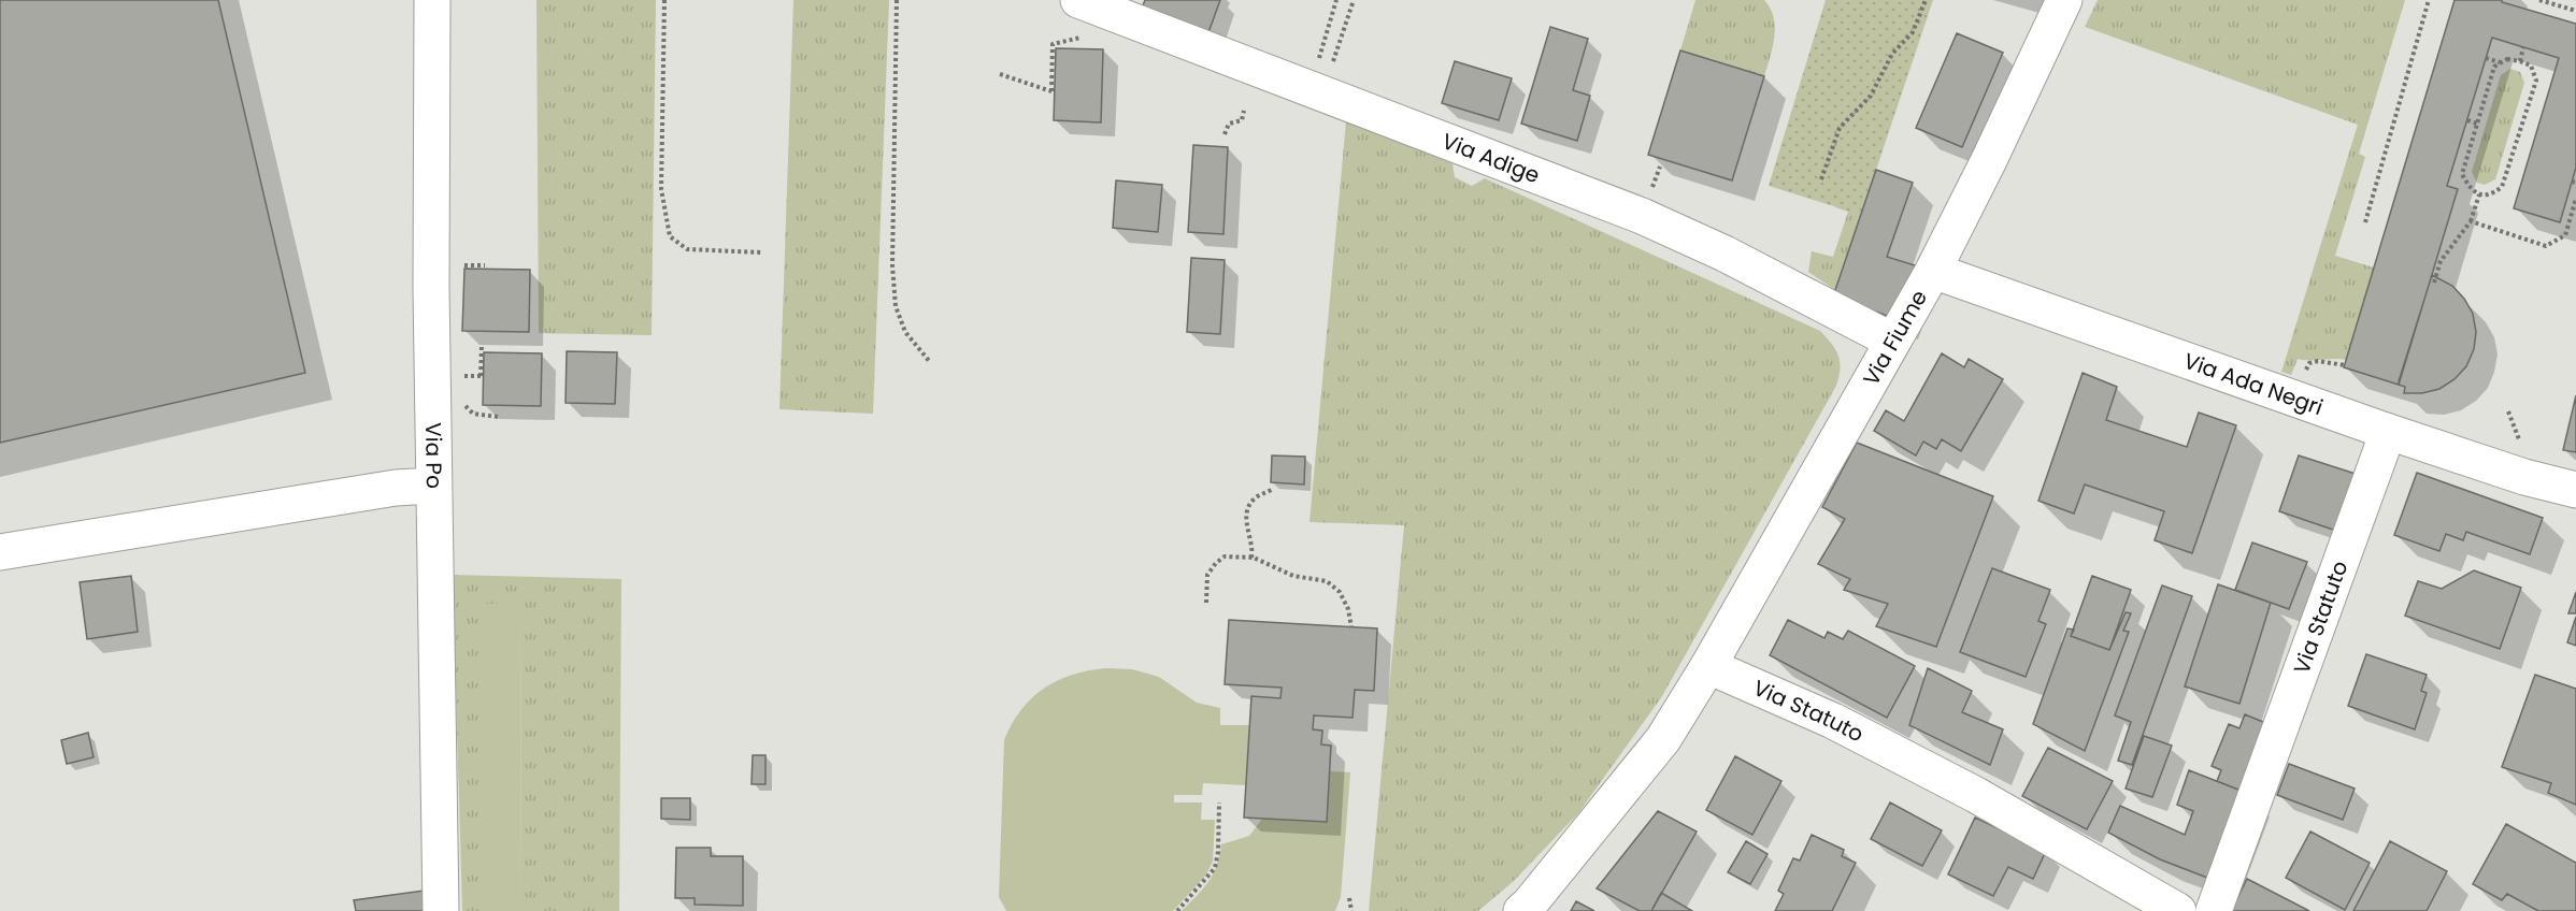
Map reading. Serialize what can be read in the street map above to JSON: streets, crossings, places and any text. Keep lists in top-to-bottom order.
{
  "streets": {
    "street": [
      "Via Adige",
      "Via Fiume",
      "Via Ada Negri",
      "Via Po",
      "Via Statuto"
    ]
  },
  "crossings": [
    ["Via Adige", "Via Fiume"],
    ["Via Fiume", "Via Ada Negri"],
    ["Via Fiume", "Via Statuto"],
    ["Via Ada Negri", "Via Statuto"]
  ]
}
